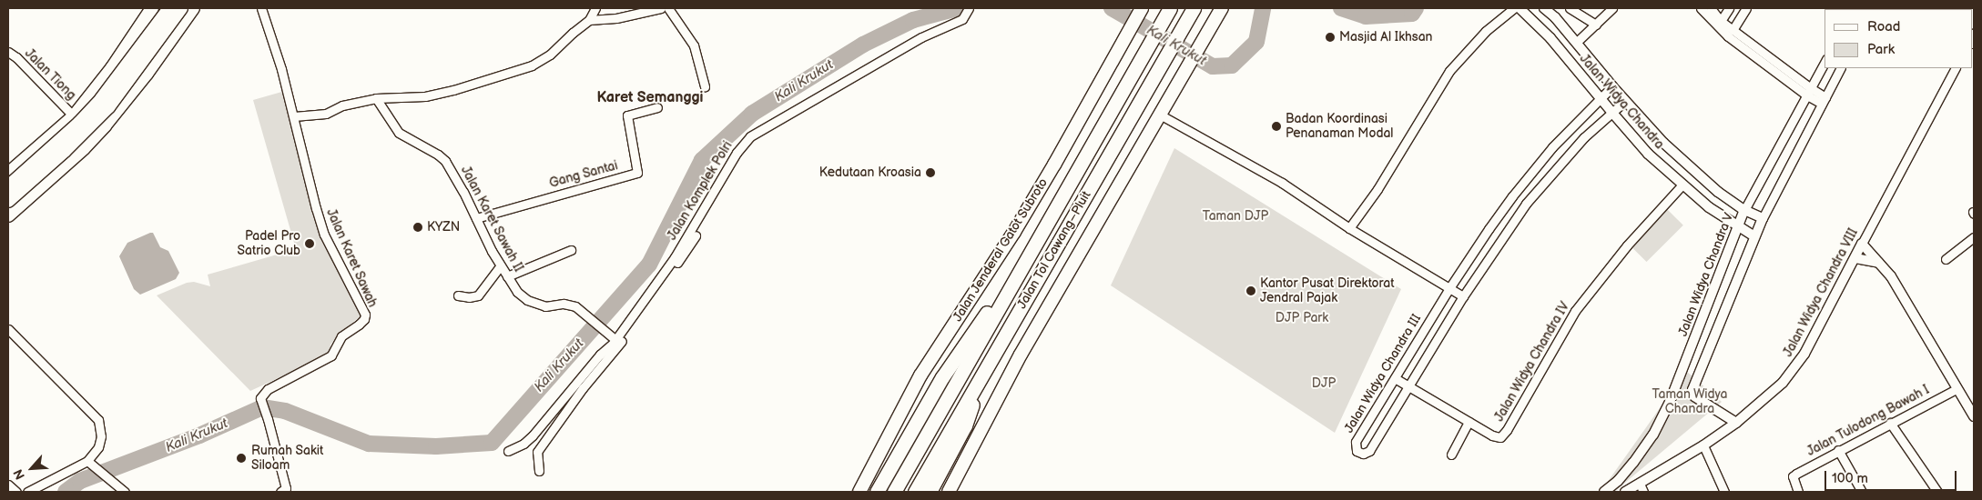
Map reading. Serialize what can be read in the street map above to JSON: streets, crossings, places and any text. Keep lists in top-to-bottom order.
{
  "streets": {
    "highway": ["Jalan Tol Cawang–Pluit"],
    "main road": ["Jalan Jenderal Gatot Subroto"],
    "street": [
      "Jalan Tiong",
      "Jalan Widya Chandra",
      "Gang Santai",
      "Jalan Komplek Polri",
      "Jalan Karet Sawah II",
      "Jalan Karet Sawah",
      "Jalan Widya Chandra V",
      "Jalan Widya Chandra VIII",
      "Jalan Widya Chandra IV",
      "Jalan Widya Chandra III",
      "Jalan Tulodong Bawah I"
    ]
  },
  "crossings": [
    ["Jalan Widya Chandra", "Jalan Widya Chandra V"],
    ["Jalan Widya Chandra", "Jalan Widya Chandra IV"],
    ["Jalan Widya Chandra", "Jalan Widya Chandra III"],
    ["Gang Santai", "Jalan Karet Sawah II"],
    ["Jalan Komplek Polri", "Jalan Karet Sawah II"],
    ["Jalan Widya Chandra IV", "Jalan Widya Chandra III"]
  ],
  "districts": ["Karet Semanggi"],
  "water": ["Kali Krukut"],
  "parks": [
    "Taman DJP",
    "DJP Park",
    "DJP",
    "Taman Widya Chandra"
  ],
  "places": [
    "Masjid Al Ikhsan",
    "Badan Koordinasi Penanaman Modal",
    "Kedutaan Kroasia",
    "KYZN",
    "Padel Pro Satrio Club",
    "Kantor Pusat Direktorat Jendral Pajak",
    "Rumah Sakit Siloam"
  ],
  "legend": ["Road", "Park"],
  "scale_bar": "100 m",
  "north": "bottom left"
}
